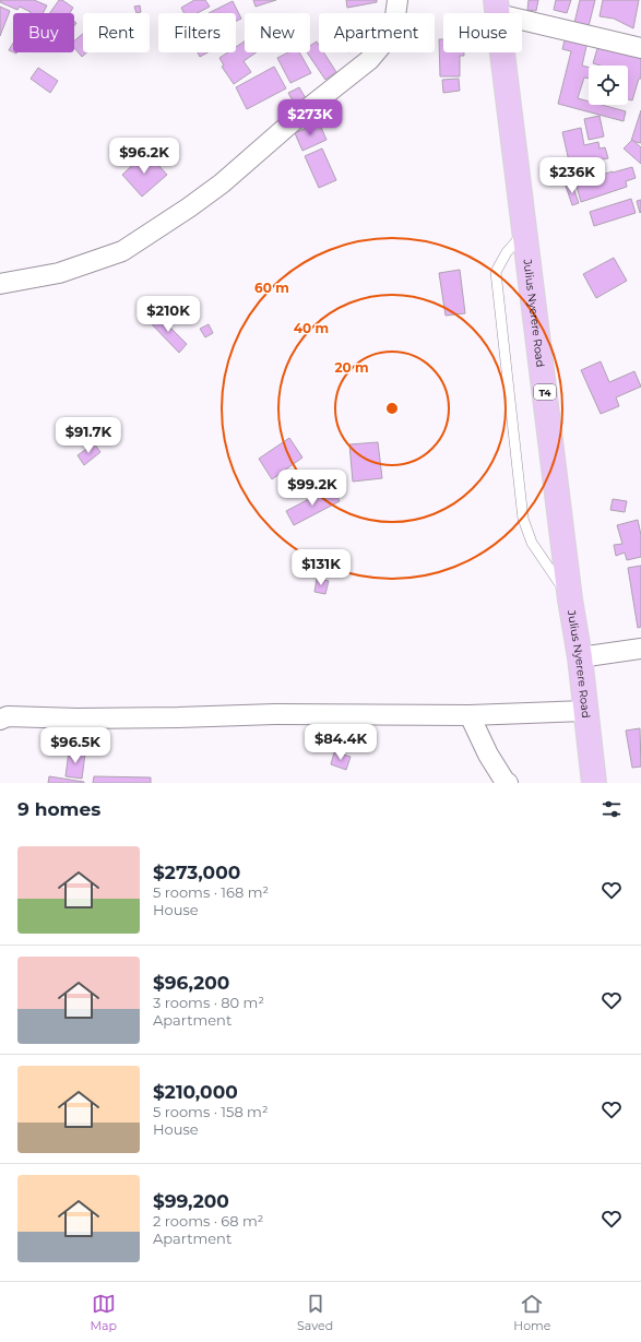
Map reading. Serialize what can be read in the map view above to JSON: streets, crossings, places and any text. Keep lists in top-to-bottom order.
{
  "streets": {
    "highway": ["Julius Nyerere Road", "T4"]
  },
  "page": {
    "chip": [
      "Buy",
      "Rent",
      "Filters",
      "New",
      "Apartment",
      "House"
    ],
    "price": [
      "$273K",
      "$96.2K",
      "$236K",
      "$210K",
      "$91.7K",
      "$99.2K",
      "$131K",
      "$84.4K",
      "$96.5K"
    ],
    "heading": "9 homes",
    "list": [
      {
        "name": "$273,000",
        "note": "5 rooms · 168 m² · House"
      },
      {
        "name": "$96,200",
        "note": "3 rooms · 80 m² · Apartment"
      },
      {
        "name": "$210,000",
        "note": "5 rooms · 158 m² · House"
      },
      {
        "name": "$99,200",
        "note": "2 rooms · 68 m² · Apartment"
      }
    ],
    "tabs": ["Map", "Saved", "Home"]
  },
  "rings": ["60 m", "40 m", "20 m"]
}
